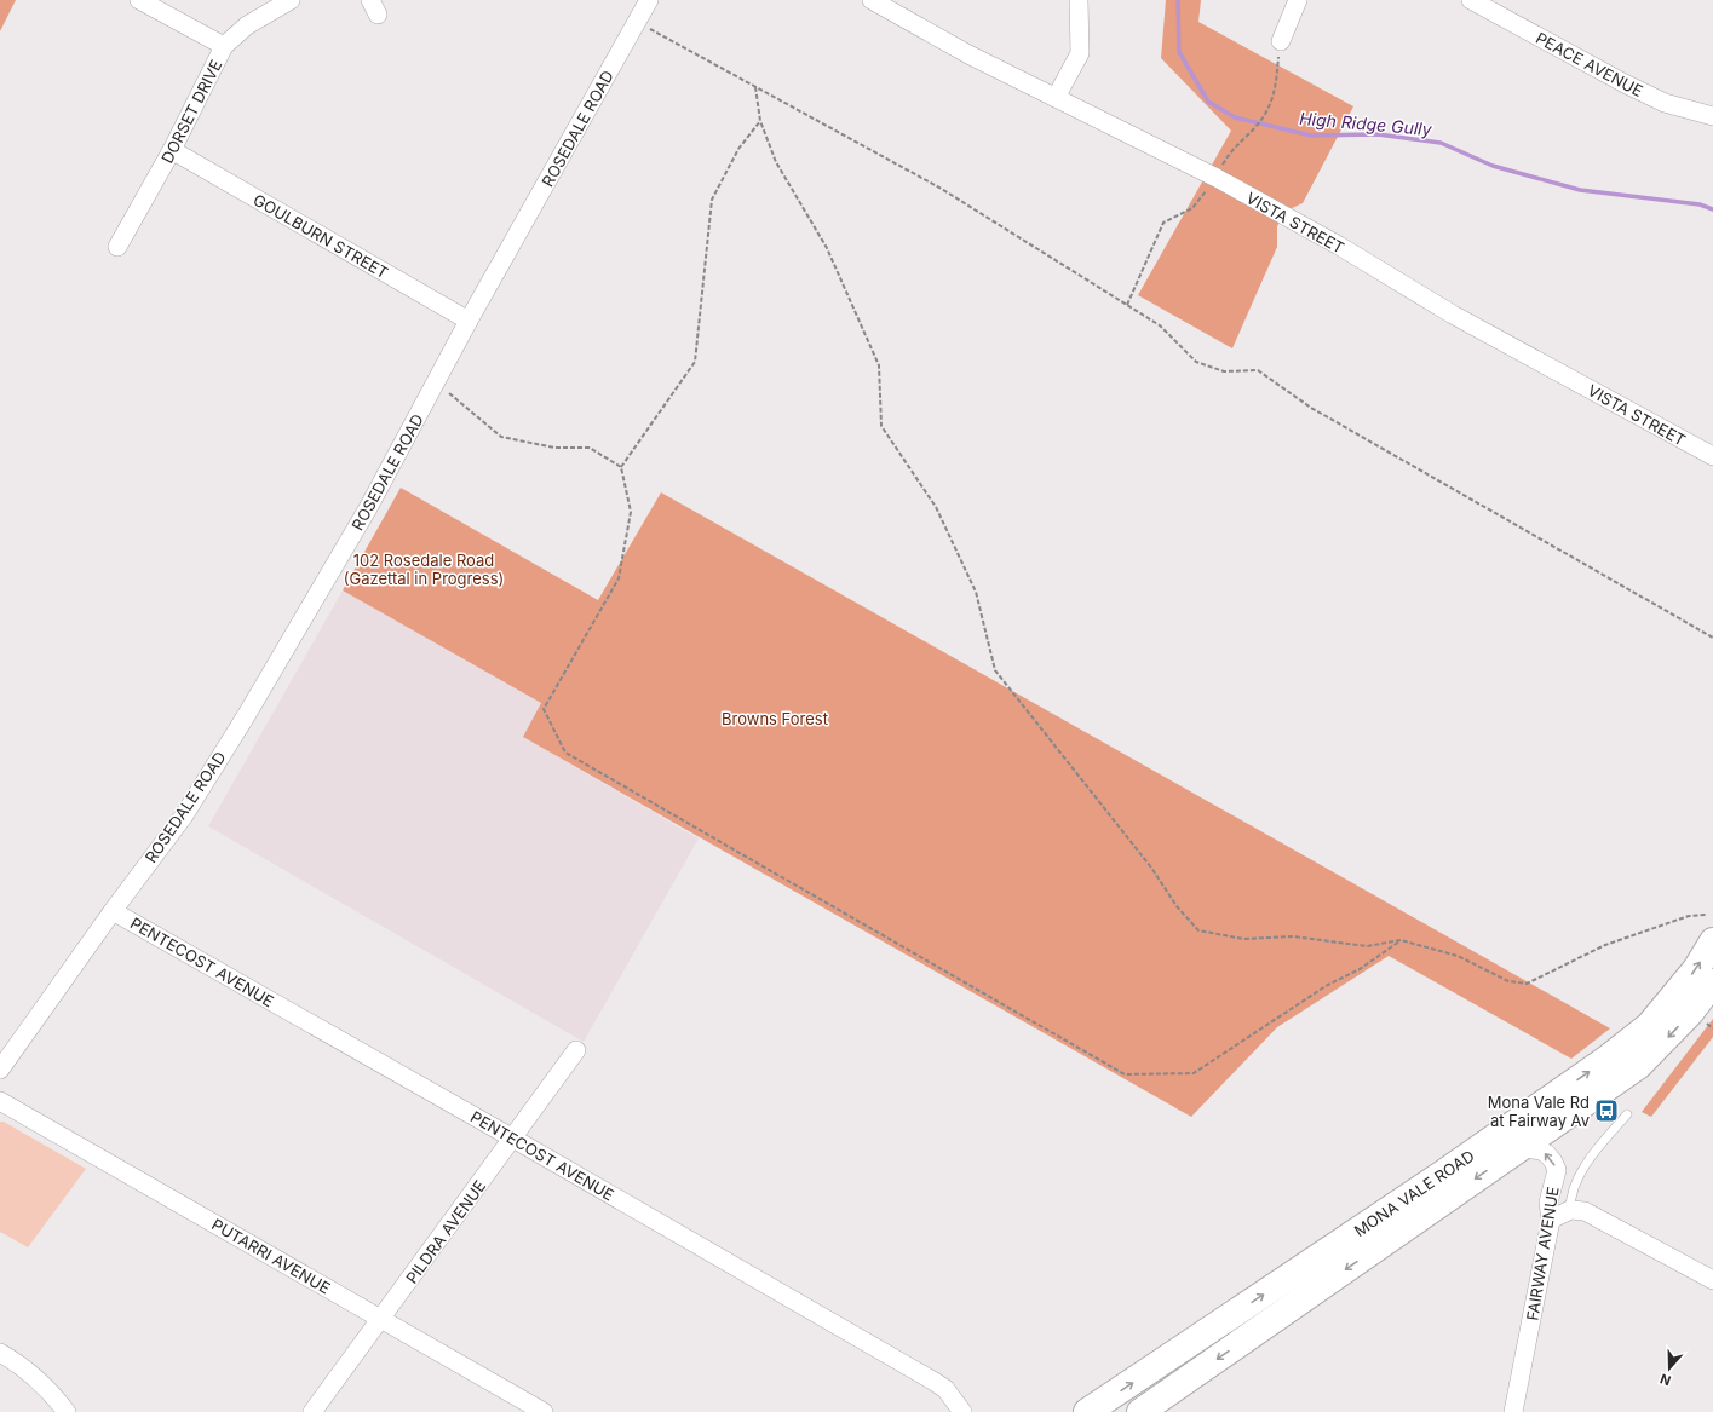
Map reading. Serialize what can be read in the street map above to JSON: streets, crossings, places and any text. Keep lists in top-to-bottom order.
{
  "streets": {
    "highway": ["MONA VALE ROAD"],
    "street": [
      "PEACE AVENUE",
      "DORSET DRIVE",
      "ROSEDALE ROAD",
      "VISTA STREET",
      "GOULBURN STREET",
      "PENTECOST AVENUE",
      "PILDRA AVENUE",
      "FAIRWAY AVENUE",
      "PUTARRI AVENUE"
    ]
  },
  "crossings": [
    ["DORSET DRIVE", "GOULBURN STREET"],
    ["ROSEDALE ROAD", "GOULBURN STREET"],
    ["ROSEDALE ROAD", "PENTECOST AVENUE"],
    ["PENTECOST AVENUE", "PILDRA AVENUE"],
    ["MONA VALE ROAD", "FAIRWAY AVENUE"],
    ["PILDRA AVENUE", "PUTARRI AVENUE"]
  ],
  "water": ["High Ridge Gully"],
  "parks": ["102 Rosedale Road (Gazettal in Progress)", "Browns Forest"],
  "places": {
    "bus stop": ["Mona Vale Rd at Fairway Av"]
  },
  "north": "bottom"
}
